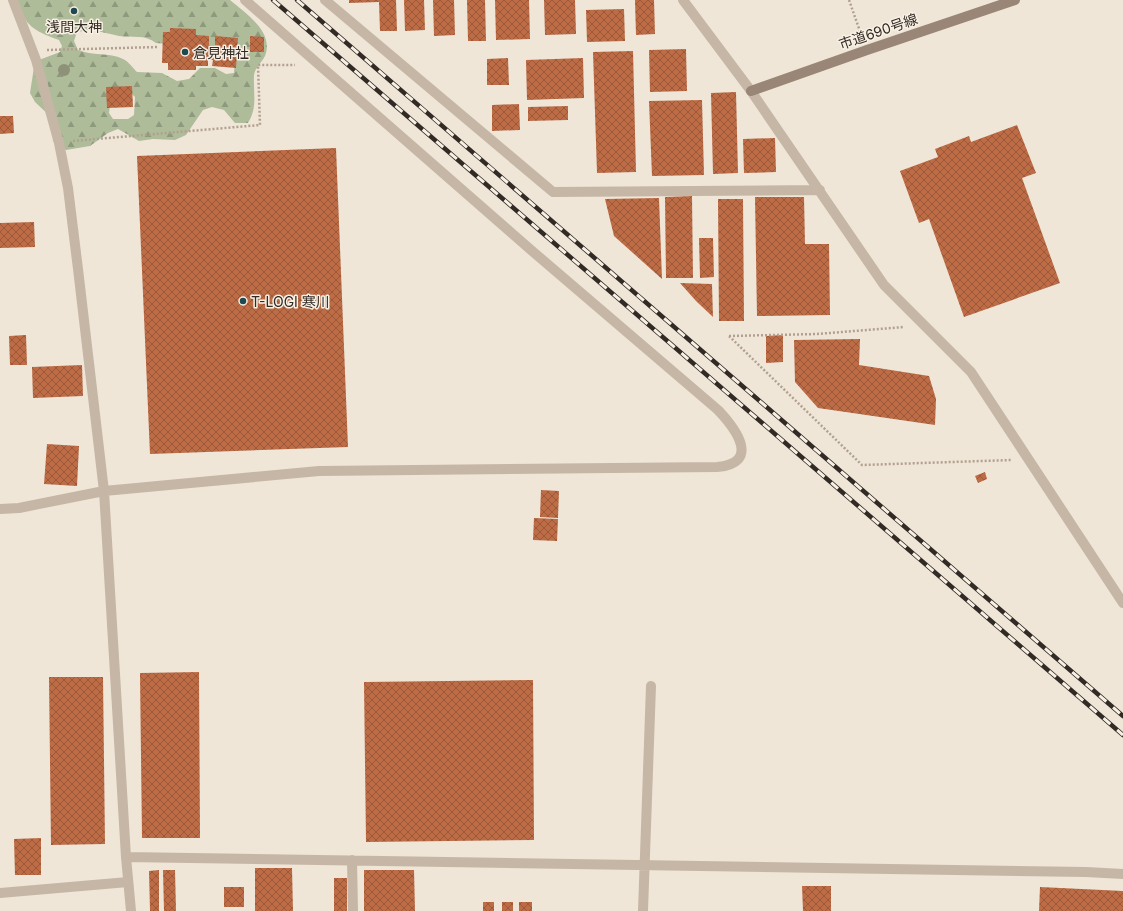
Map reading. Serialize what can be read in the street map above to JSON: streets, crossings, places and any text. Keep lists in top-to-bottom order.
{
  "streets": {
    "street": ["市道690号線"]
  },
  "places": ["浅間大神", "倉見神社", "T-LOGI 寒川"]
}
